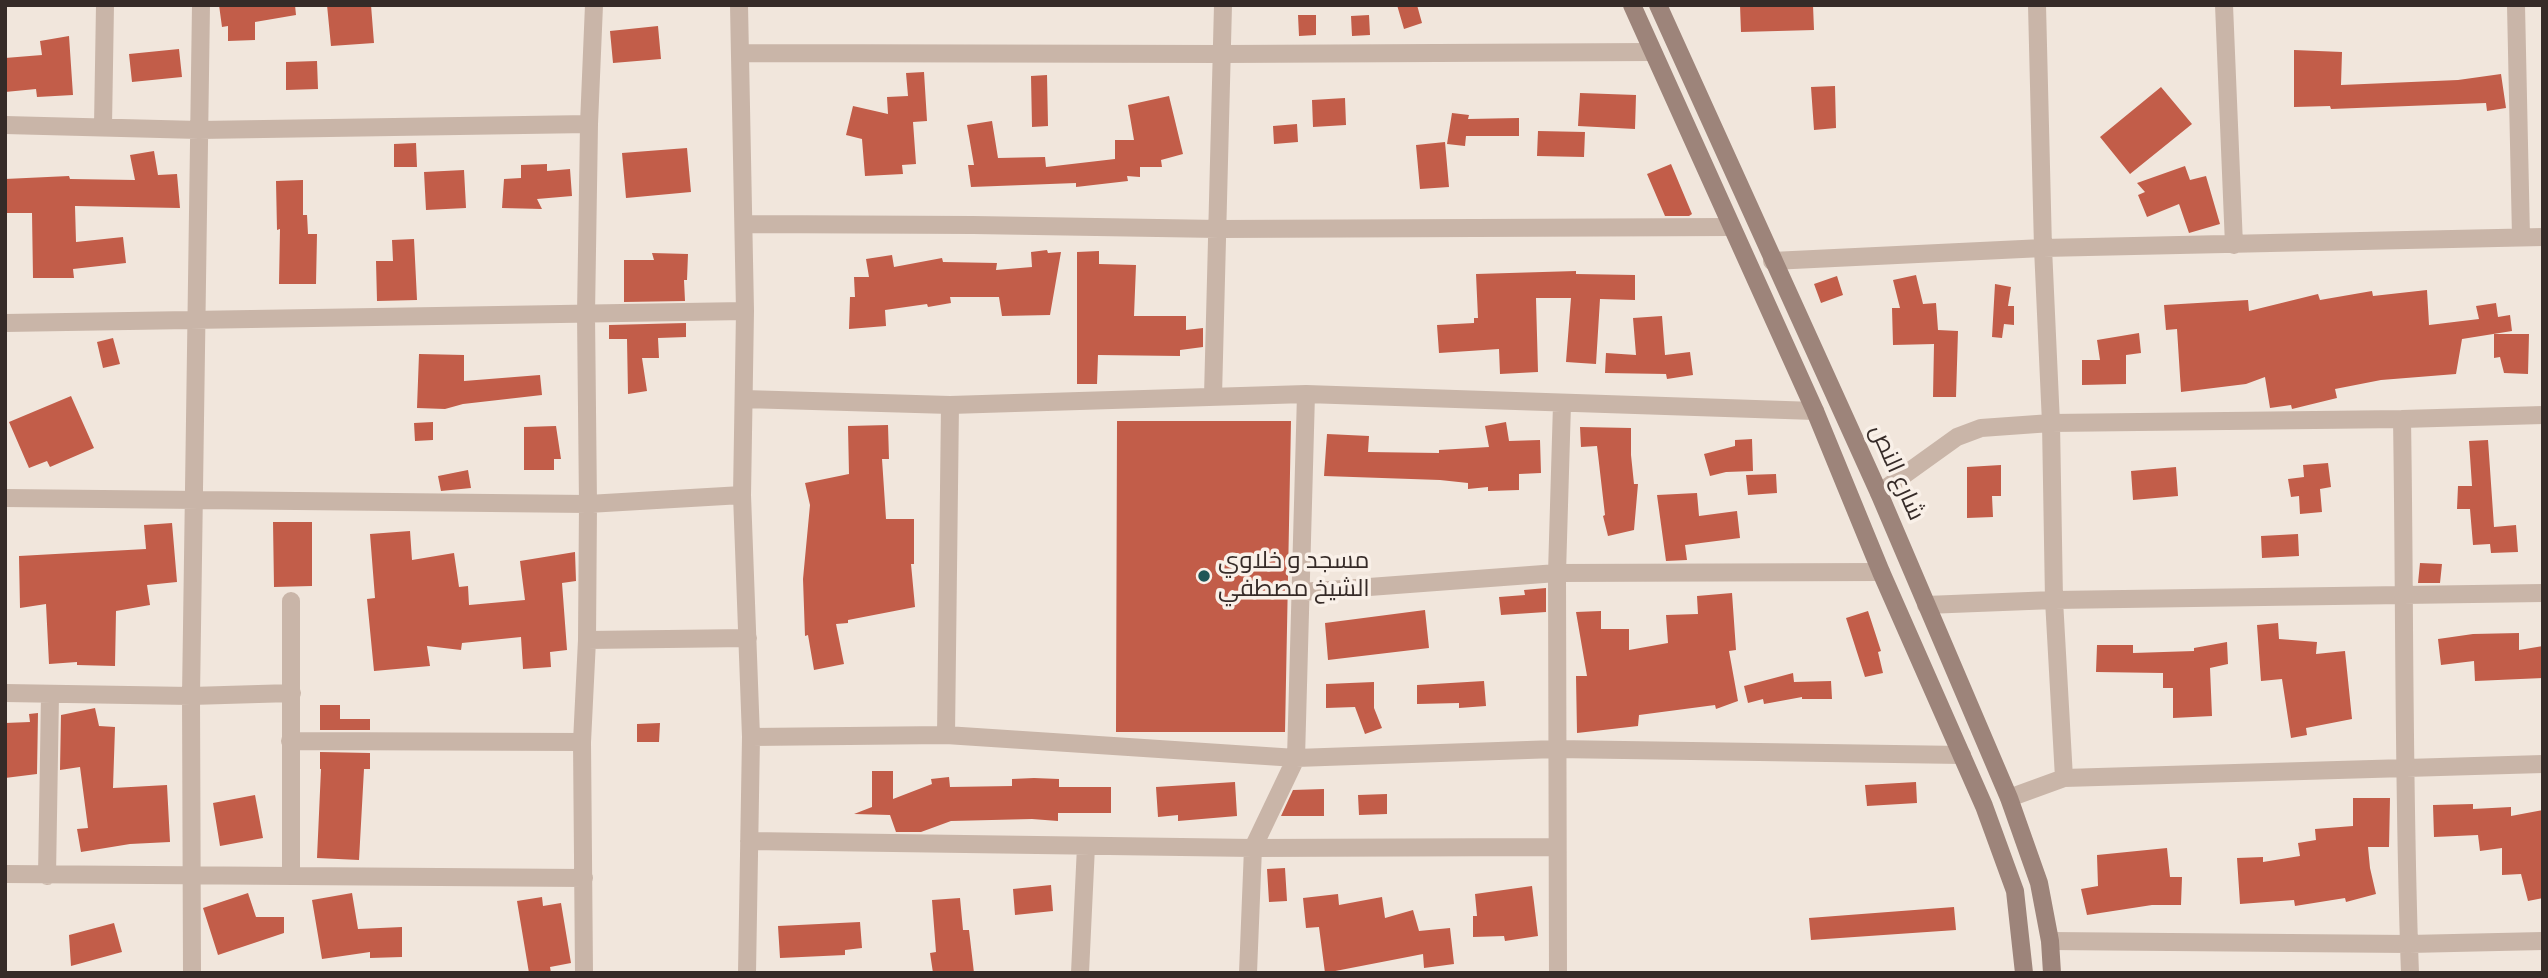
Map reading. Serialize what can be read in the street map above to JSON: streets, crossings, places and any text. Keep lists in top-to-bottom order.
{
  "streets": {
    "main road": ["شارع النص"]
  },
  "places": ["مسجد و خلاوي الشيخ مصطفي"]
}
